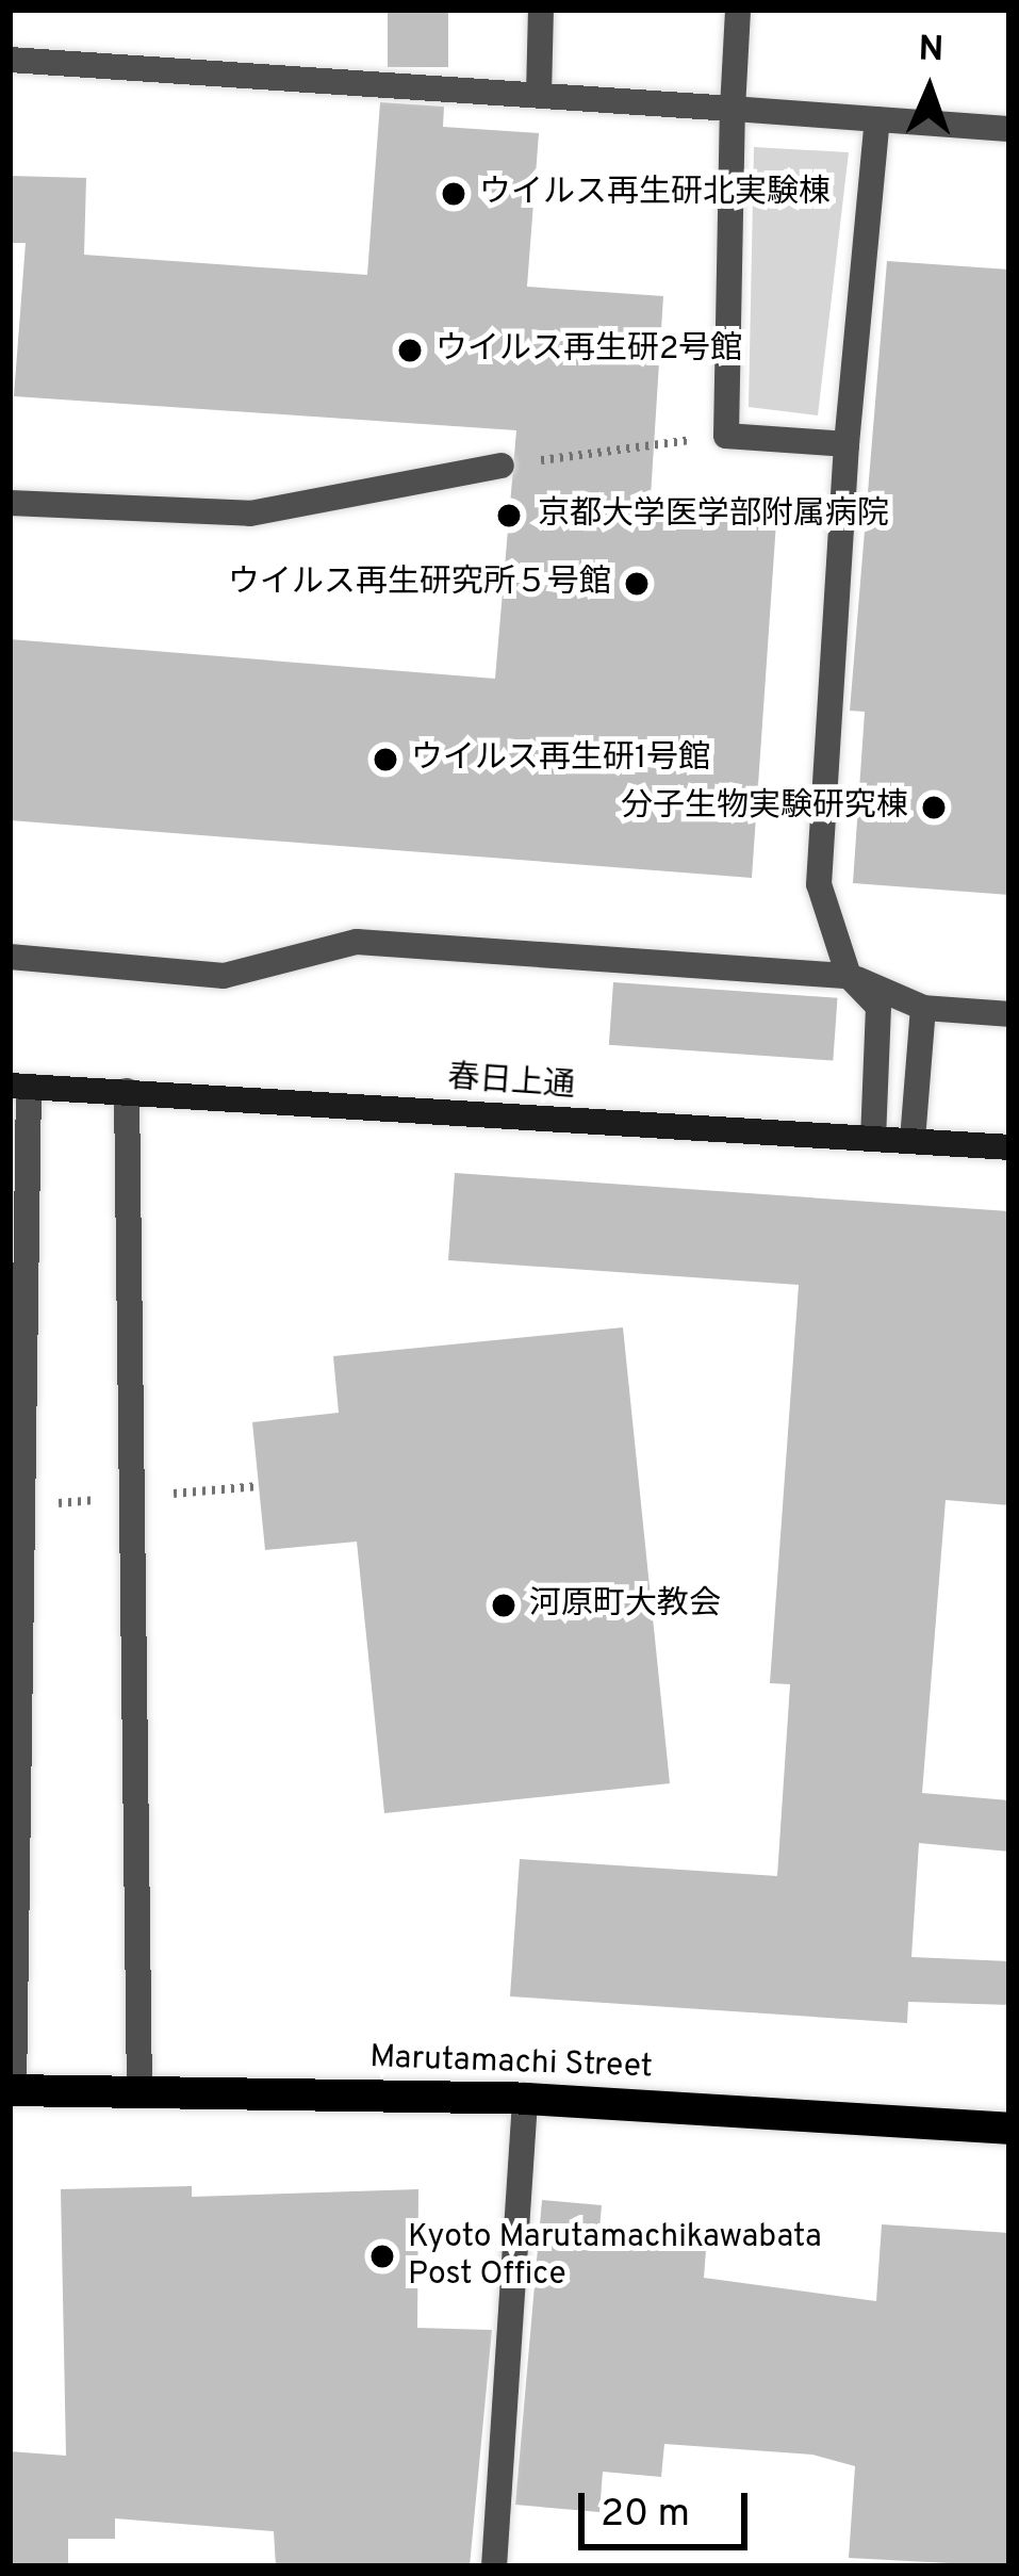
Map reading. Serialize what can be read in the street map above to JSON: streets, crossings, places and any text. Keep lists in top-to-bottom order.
{
  "streets": {
    "main road": ["Marutamachi Street"],
    "street": ["春日上通"]
  },
  "places": [
    "ウイルス再生研北実験棟",
    "ウイルス再生研2号館",
    "京都大学医学部附属病院",
    "ウイルス再生研究所５号館",
    "ウイルス再生研1号館",
    "分子生物実験研究棟",
    "河原町大教会",
    "Kyoto Marutamachikawabata Post Office"
  ],
  "scale_bar": "20 m",
  "north": "top"
}
